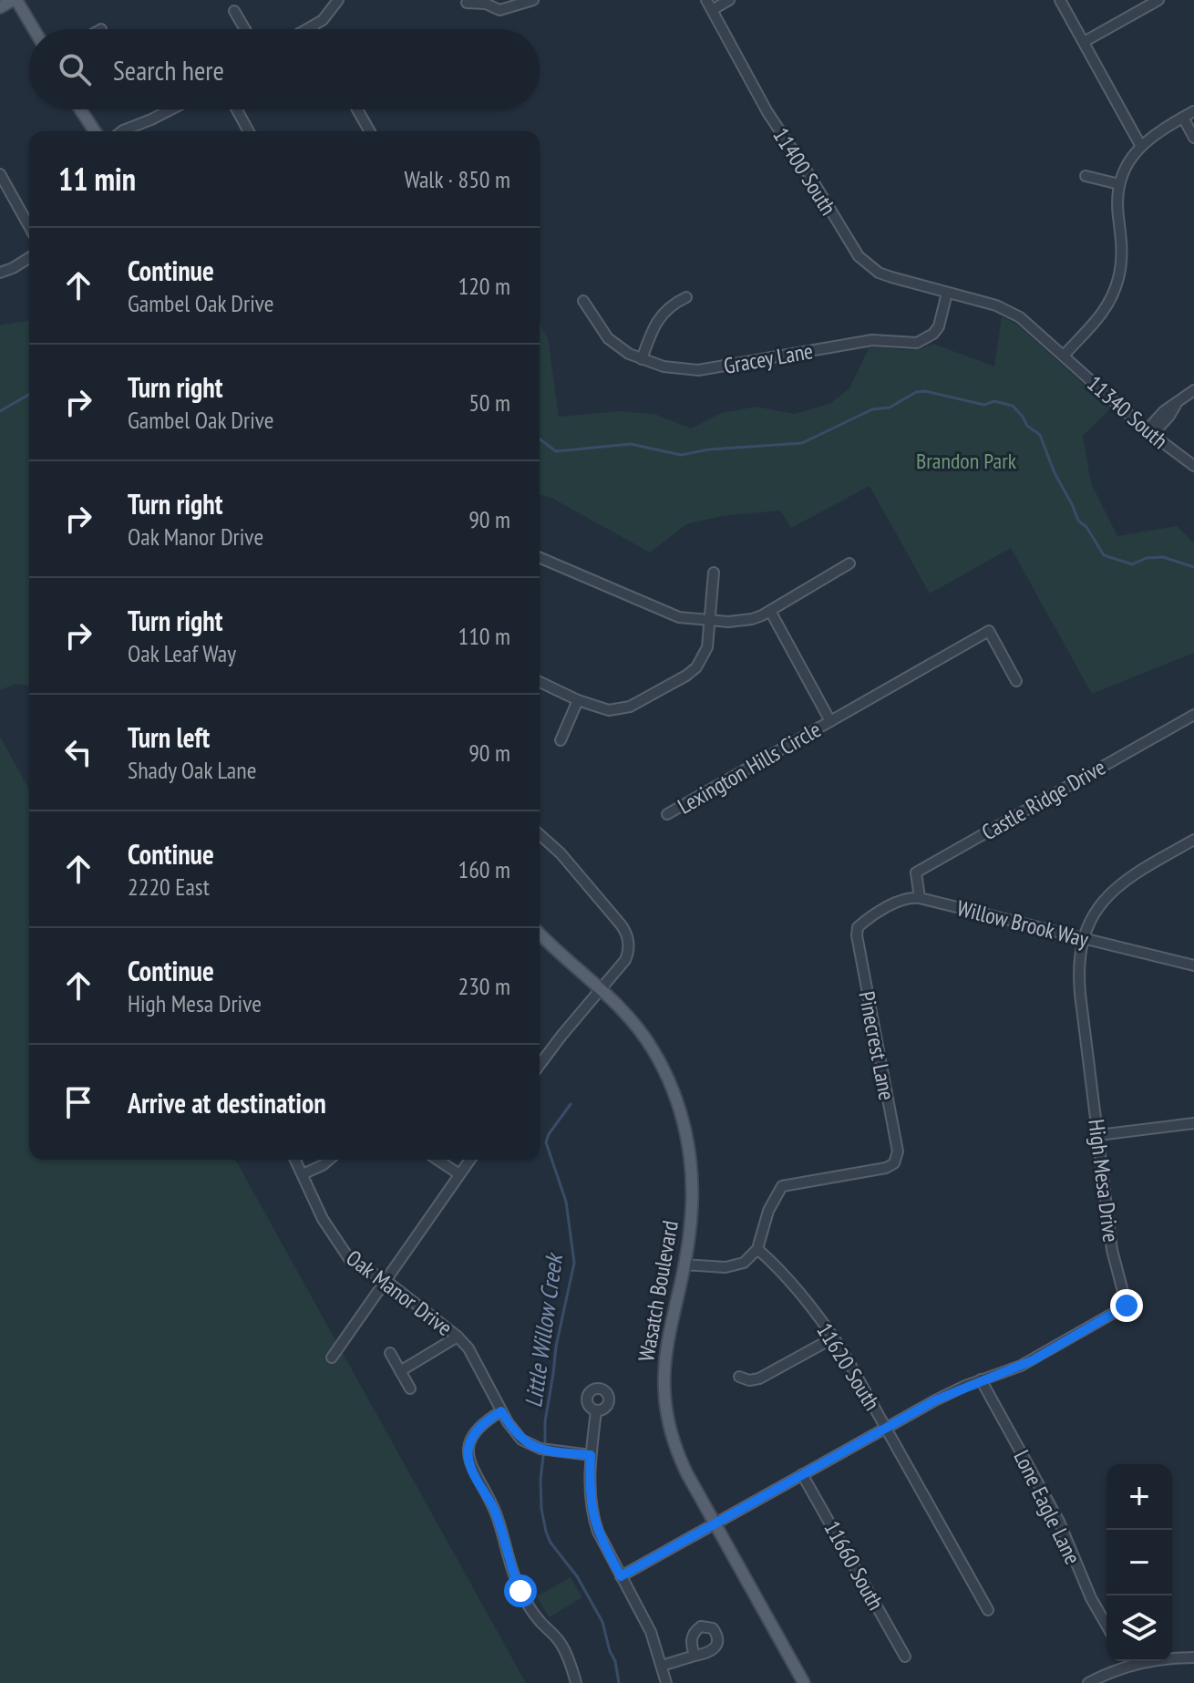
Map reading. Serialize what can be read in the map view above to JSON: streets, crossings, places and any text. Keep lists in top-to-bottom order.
{
  "streets": {
    "main road": ["Wasatch Boulevard"],
    "street": [
      "11400 South",
      "Gracey Lane",
      "11340 South",
      "Lexington Hills Circle",
      "Castle Ridge Drive",
      "Willow Brook Way",
      "Pinecrest Lane",
      "High Mesa Drive",
      "Oak Manor Drive",
      "11620 South",
      "Lone Eagle Lane",
      "11660 South"
    ]
  },
  "crossings": [
    ["11400 South", "Gracey Lane"],
    ["11400 South", "11340 South"],
    ["Castle Ridge Drive", "Willow Brook Way"],
    ["Castle Ridge Drive", "Pinecrest Lane"],
    ["Willow Brook Way", "Pinecrest Lane"],
    ["Willow Brook Way", "High Mesa Drive"],
    ["Pinecrest Lane", "11620 South"],
    ["High Mesa Drive", "Wasatch Boulevard"],
    ["High Mesa Drive", "11620 South"],
    ["High Mesa Drive", "Lone Eagle Lane"],
    ["High Mesa Drive", "11660 South"]
  ],
  "water": ["Little Willow Creek"],
  "parks": ["Brandon Park"],
  "page": {
    "search": "Search here",
    "heading": ["11 min", "Walk · 850 m"],
    "list": [
      ["Continue", "Gambel Oak Drive", "120 m"],
      ["Turn right", "Gambel Oak Drive", "50 m"],
      ["Turn right", "Oak Manor Drive", "90 m"],
      ["Turn right", "Oak Leaf Way", "110 m"],
      ["Turn left", "Shady Oak Lane", "90 m"],
      ["Continue", "2220 East", "160 m"],
      ["Continue", "High Mesa Drive", "230 m"],
      "Arrive at destination"
    ],
    "map_buttons": ["+", "−"]
  }
}
